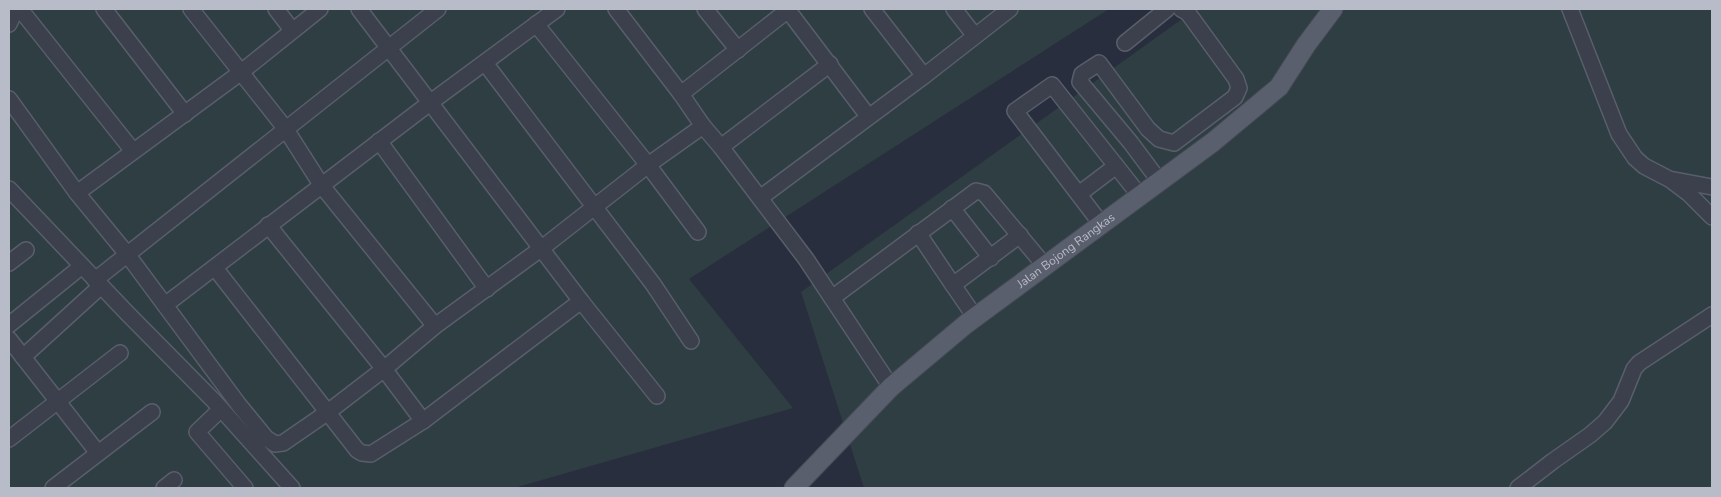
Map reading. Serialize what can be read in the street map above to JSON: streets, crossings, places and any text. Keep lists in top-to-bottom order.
{
  "streets": {
    "main road": ["Jalan Bojong Rangkas"]
  }
}
